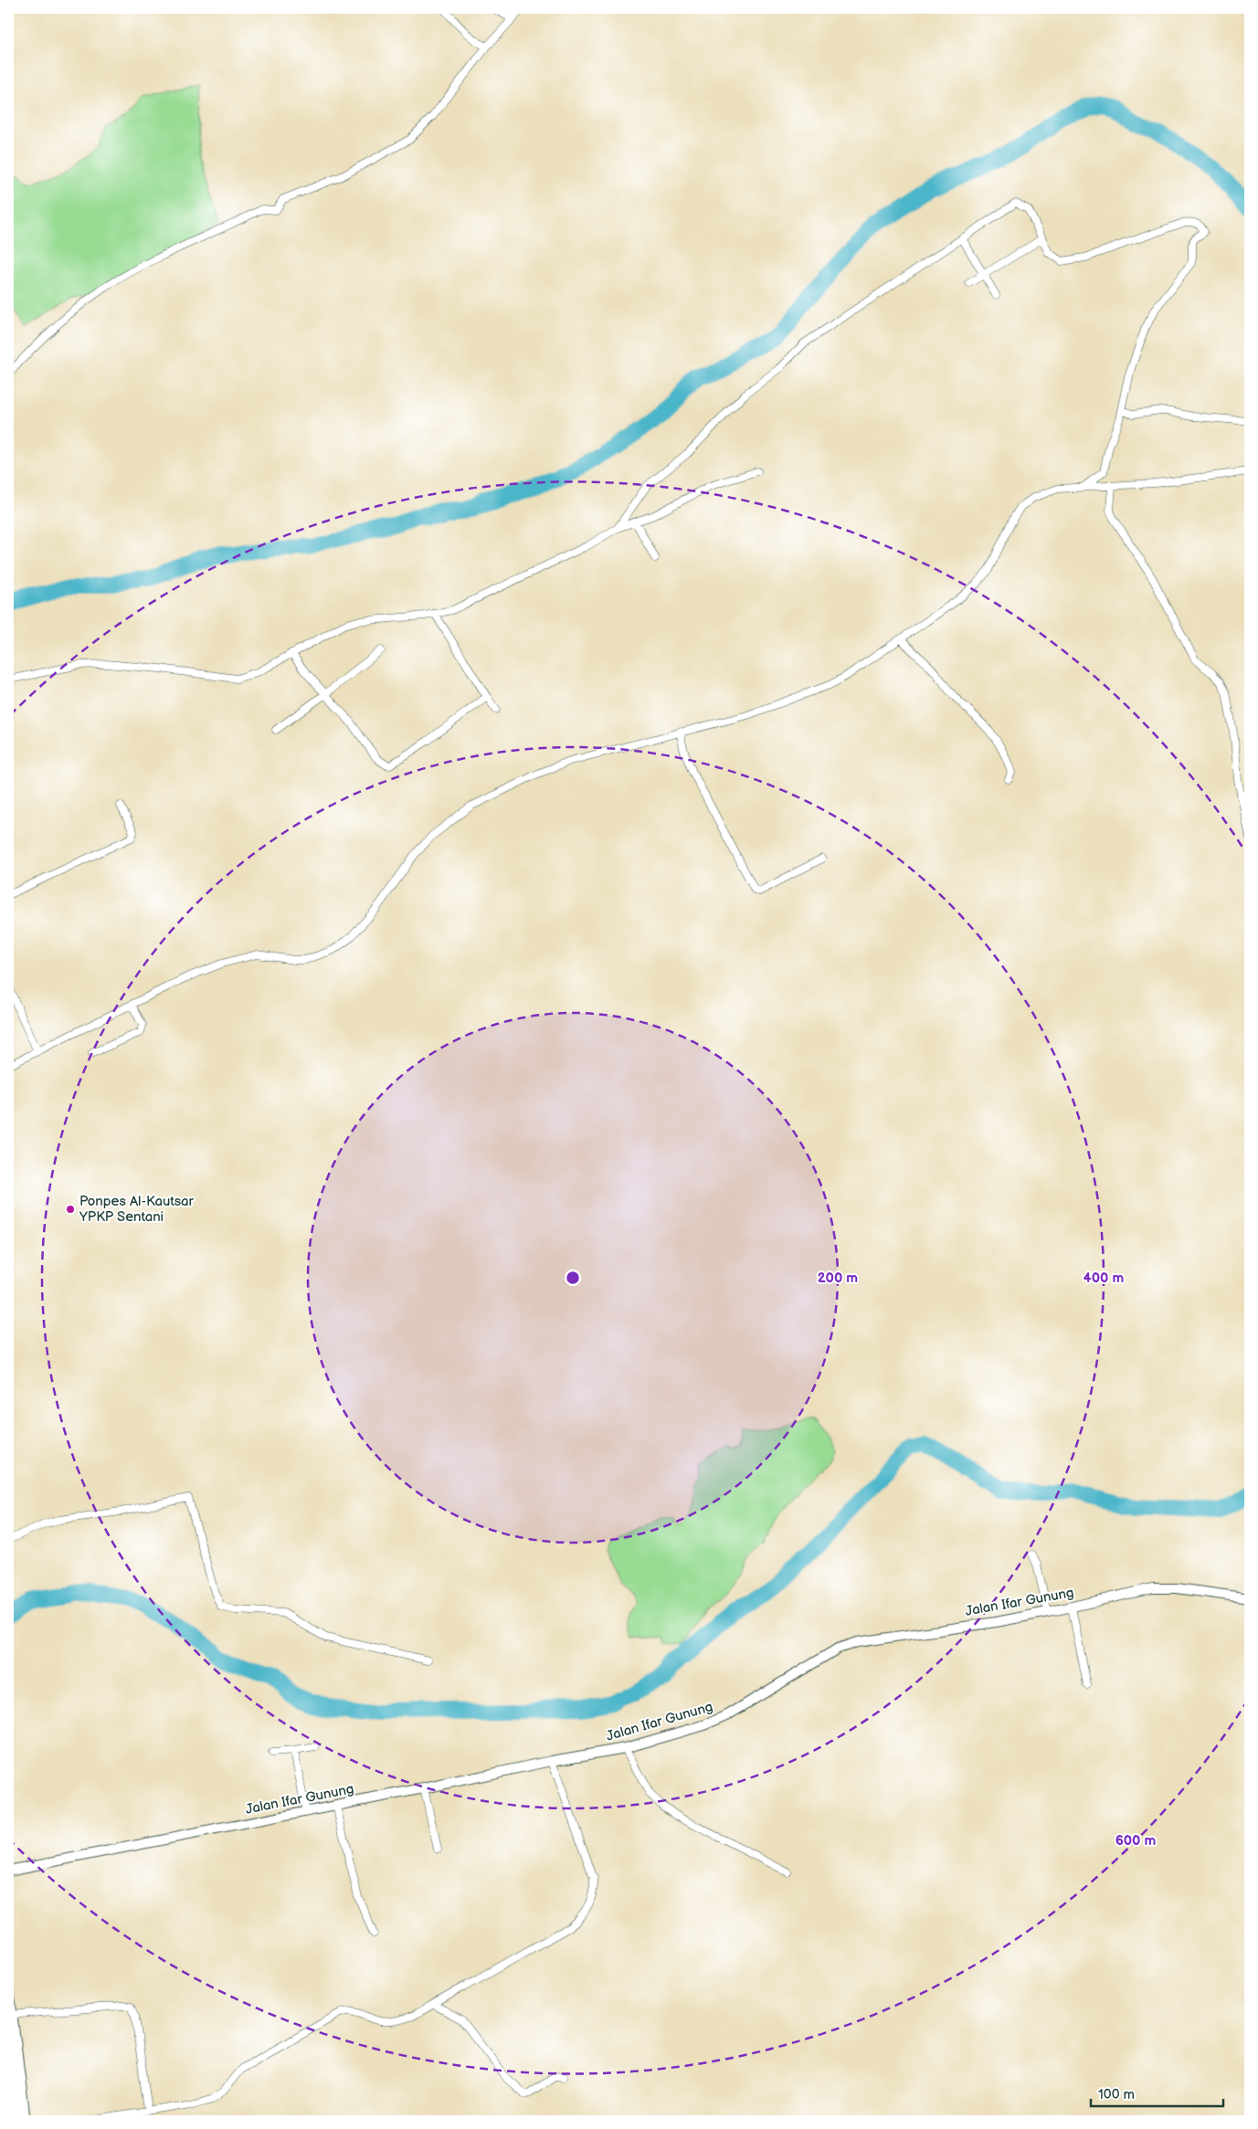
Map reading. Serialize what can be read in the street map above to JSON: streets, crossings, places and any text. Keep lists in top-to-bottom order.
{
  "streets": {
    "street": ["Jalan Ifar Gunung"]
  },
  "places": ["Ponpes Al-Kautsar YPKP Sentani"],
  "scale_bar": "100 m",
  "rings": ["200 m", "400 m", "600 m"]
}
